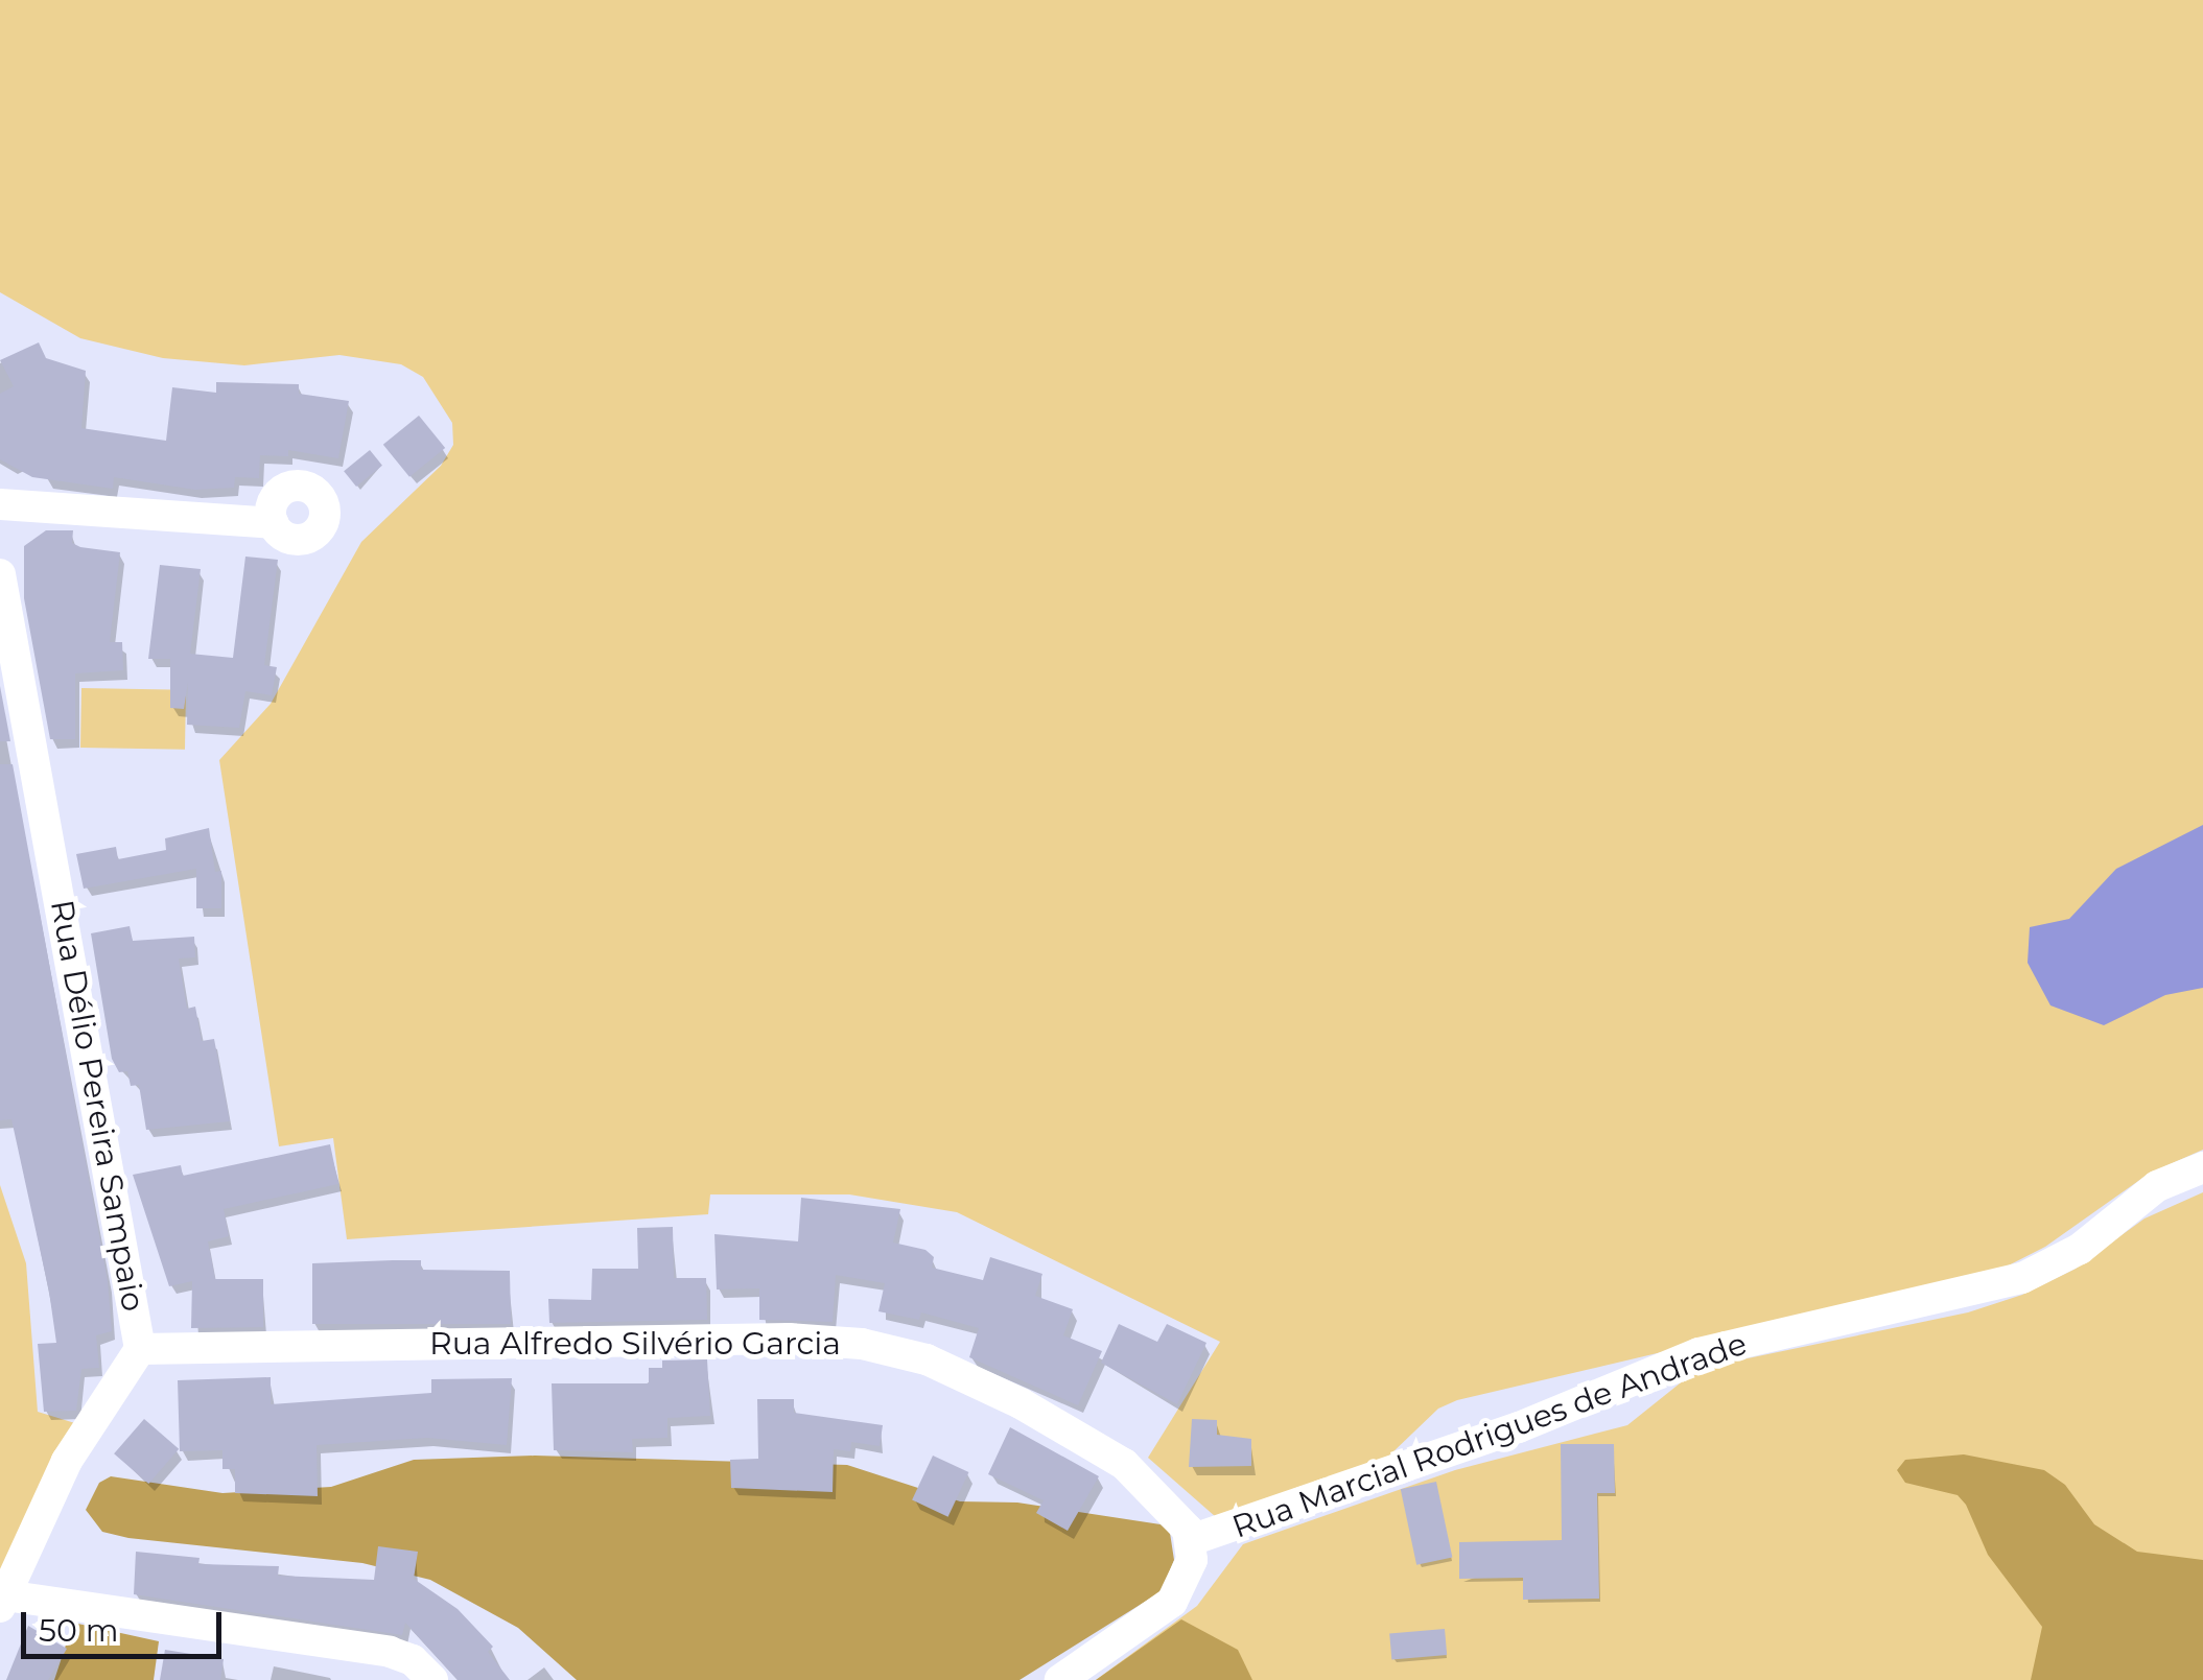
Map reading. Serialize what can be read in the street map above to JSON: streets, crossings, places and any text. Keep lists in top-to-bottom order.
{
  "streets": {
    "street": ["Rua Délio Pereira Sampaio", "Rua Alfredo Silvério Garcia", "Rua Marcial Rodrigues de Andrade"]
  },
  "crossings": [
    ["Rua Délio Pereira Sampaio", "Rua Alfredo Silvério Garcia"],
    ["Rua Alfredo Silvério Garcia", "Rua Marcial Rodrigues de Andrade"]
  ],
  "scale_bar": "50 m"
}
